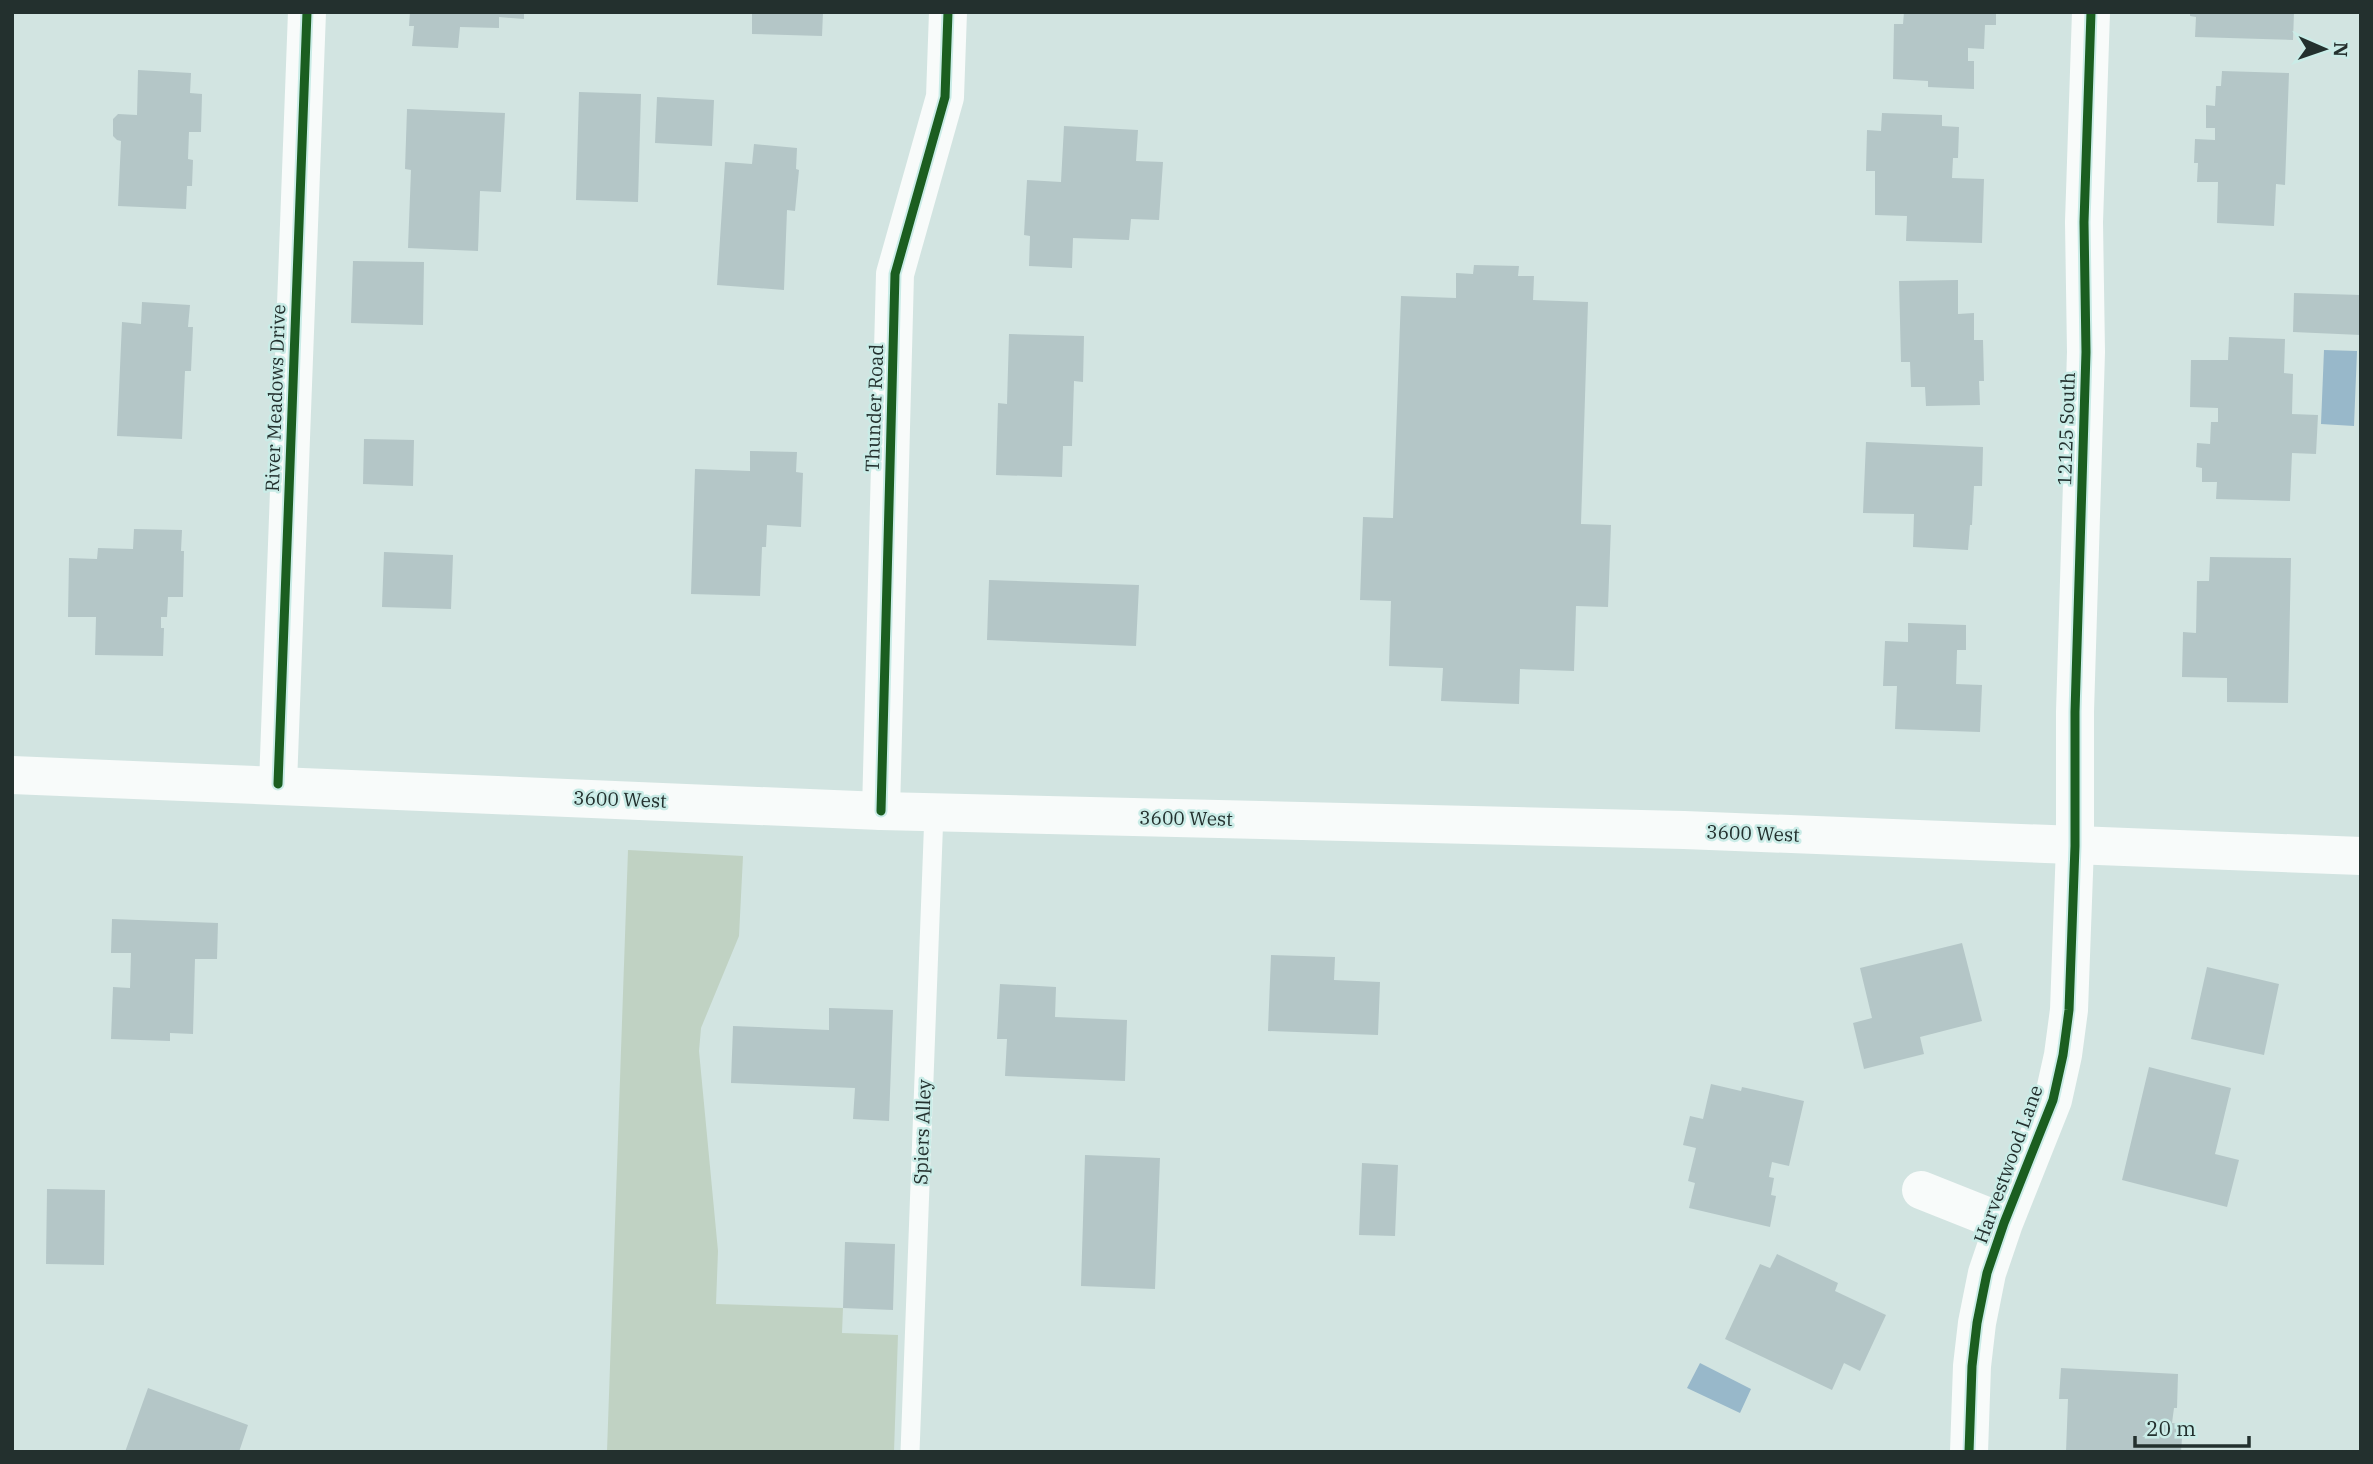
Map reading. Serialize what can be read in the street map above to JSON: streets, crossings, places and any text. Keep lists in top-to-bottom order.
{
  "streets": {
    "street": [
      "River Meadows Drive",
      "Thunder Road",
      "12125 South",
      "3600 West",
      "Harvestwood Lane"
    ],
    "lane": ["Spiers Alley"]
  },
  "crossings": [
    ["River Meadows Drive", "3600 West"],
    ["Thunder Road", "3600 West"],
    ["12125 South", "3600 West"],
    ["12125 South", "Harvestwood Lane"],
    ["3600 West", "Spiers Alley"],
    ["3600 West", "Harvestwood Lane"]
  ],
  "scale_bar": "20 m",
  "north": "right"
}
